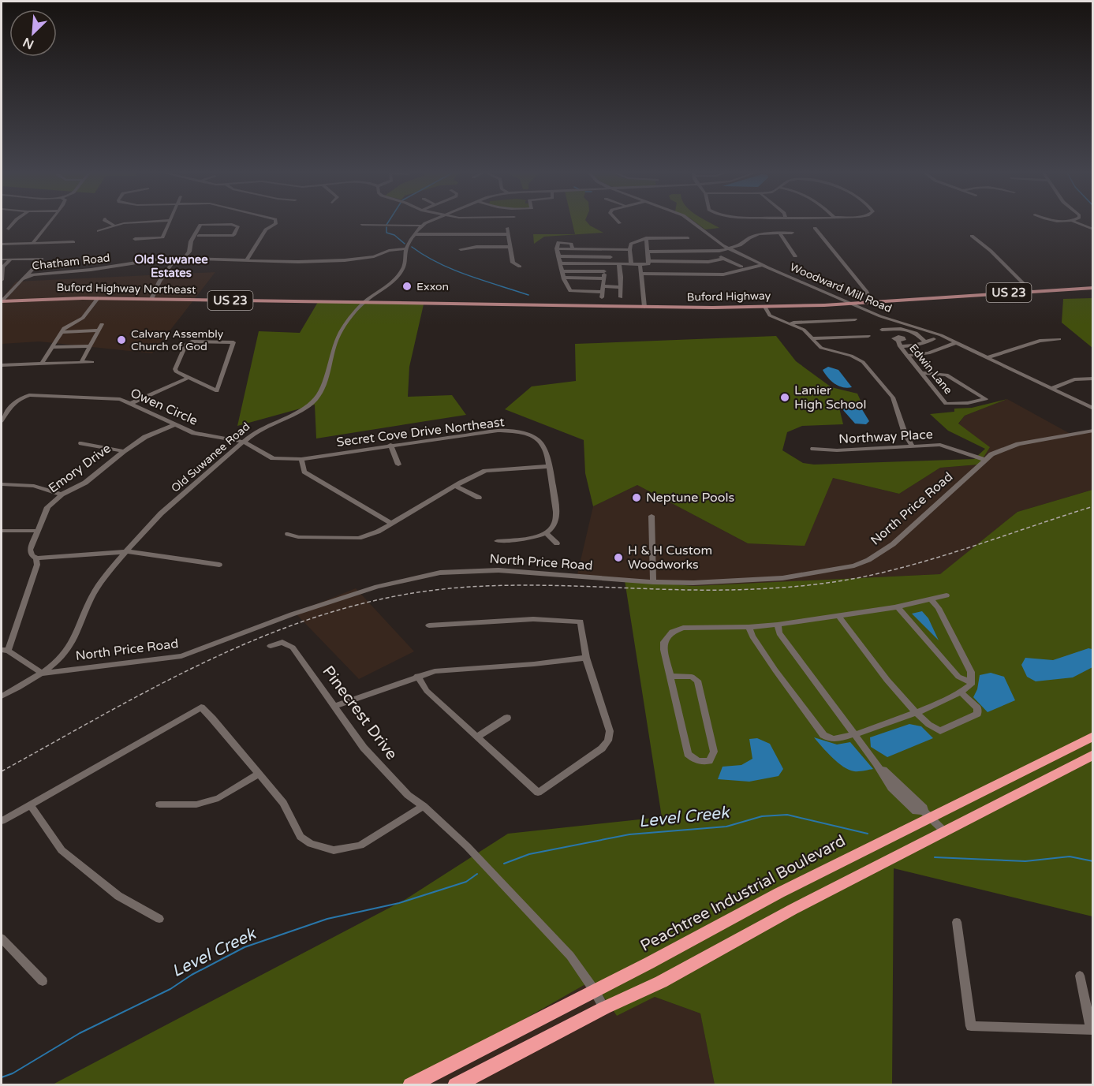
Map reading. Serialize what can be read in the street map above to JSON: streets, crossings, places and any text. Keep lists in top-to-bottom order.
{
  "streets": {
    "highway": ["Peachtree Industrial Boulevard"],
    "main road": ["Buford Highway Northeast", "US 23", "Buford Highway"],
    "street": [
      "Chatham Road",
      "Woodward Mill Road",
      "Edwin Lane",
      "Owen Circle",
      "Secret Cove Drive Northeast",
      "Northway Place",
      "Old Suwanee Road",
      "Emory Drive",
      "North Price Road",
      "Pinecrest Drive"
    ]
  },
  "crossings": [
    ["Chatham Road", "Buford Highway Northeast"],
    ["Chatham Road", "Old Suwanee Road"],
    ["Woodward Mill Road", "Buford Highway"],
    ["Buford Highway Northeast", "Buford Highway"],
    ["Buford Highway Northeast", "Old Suwanee Road"],
    ["Buford Highway", "Old Suwanee Road"],
    ["Owen Circle", "Secret Cove Drive Northeast"],
    ["Owen Circle", "Old Suwanee Road"],
    ["Owen Circle", "Emory Drive"],
    ["Secret Cove Drive Northeast", "Old Suwanee Road"],
    ["Northway Place", "North Price Road"],
    ["Old Suwanee Road", "North Price Road"],
    ["Pinecrest Drive", "Peachtree Industrial Boulevard"]
  ],
  "districts": ["Old Suwanee Estates"],
  "water": ["Level Creek"],
  "places": [
    "Exxon",
    "Calvary Assembly Church of God",
    "Lanier High School",
    "Neptune Pools",
    "H & H Custom Woodworks"
  ],
  "north": "bottom left"
}
